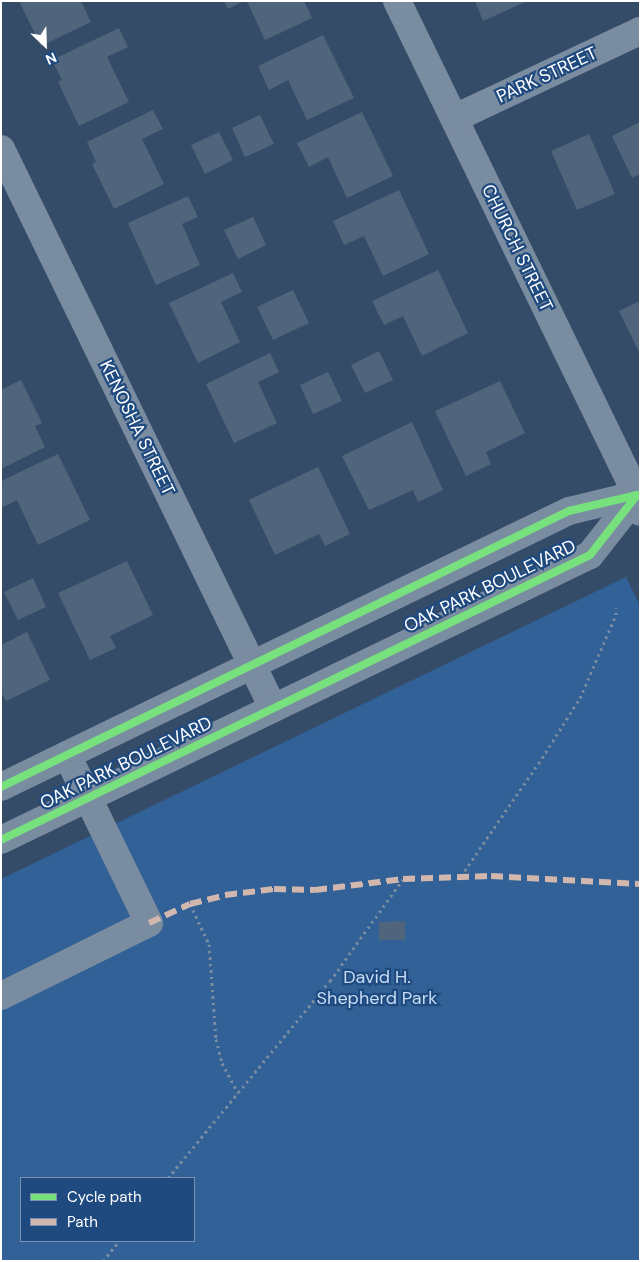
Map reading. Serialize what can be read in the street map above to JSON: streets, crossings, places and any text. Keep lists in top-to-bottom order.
{
  "streets": {
    "street": [
      "PARK STREET",
      "CHURCH STREET",
      "KENOSHA STREET",
      "OAK PARK BOULEVARD"
    ]
  },
  "crossings": [
    ["PARK STREET", "CHURCH STREET"],
    ["CHURCH STREET", "OAK PARK BOULEVARD"],
    ["KENOSHA STREET", "OAK PARK BOULEVARD"]
  ],
  "parks": ["David H. Shepherd Park"],
  "legend": ["Cycle path", "Path"],
  "north": "bottom right"
}
